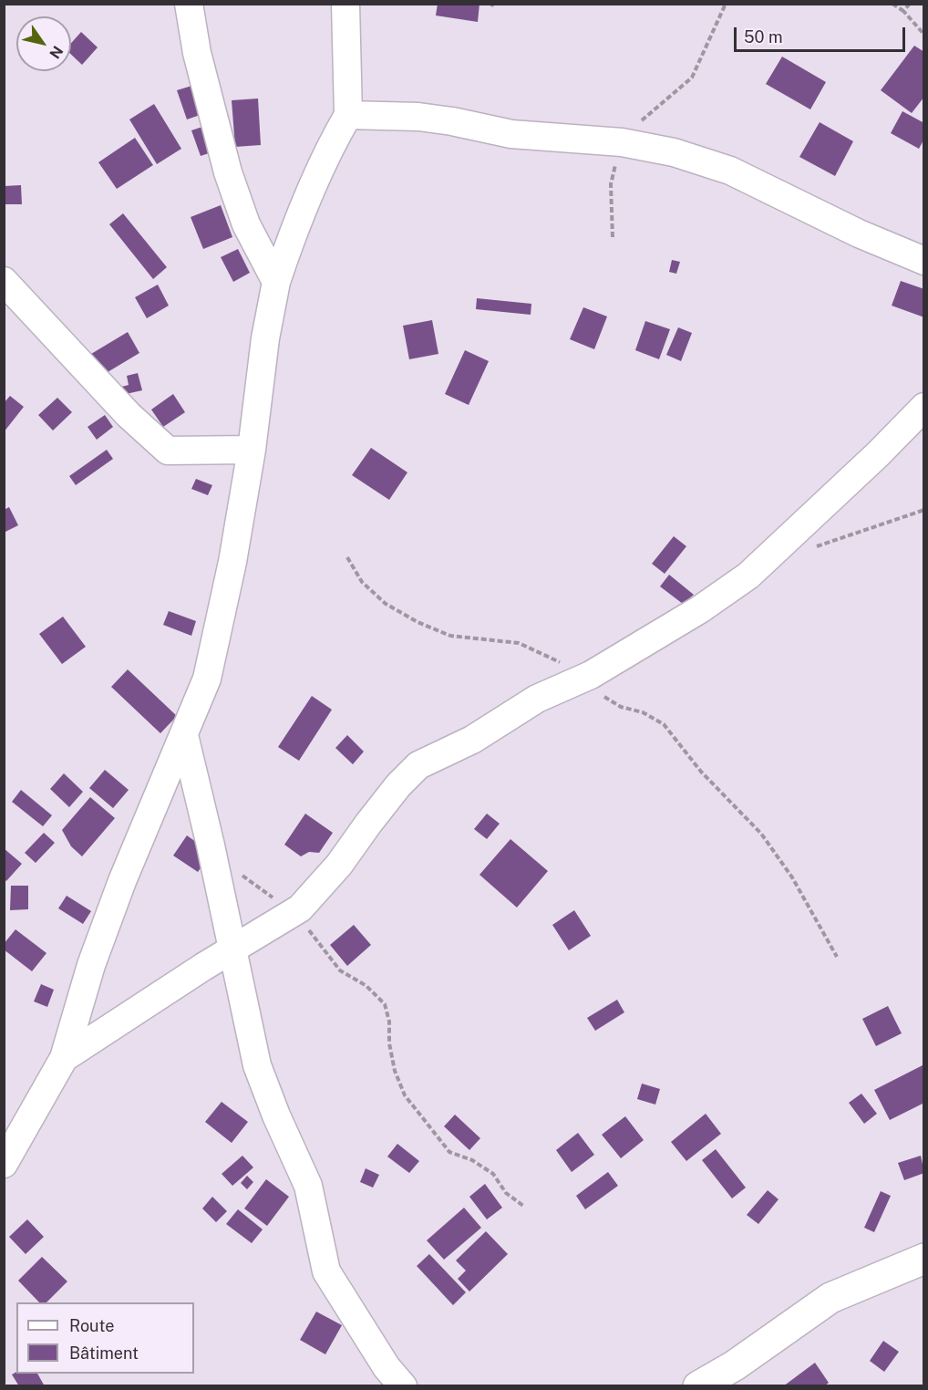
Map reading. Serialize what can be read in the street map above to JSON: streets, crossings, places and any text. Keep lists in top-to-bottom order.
{
  "legend": ["Route", "Bâtiment"],
  "scale_bar": "50 m",
  "north": "bottom right"
}
